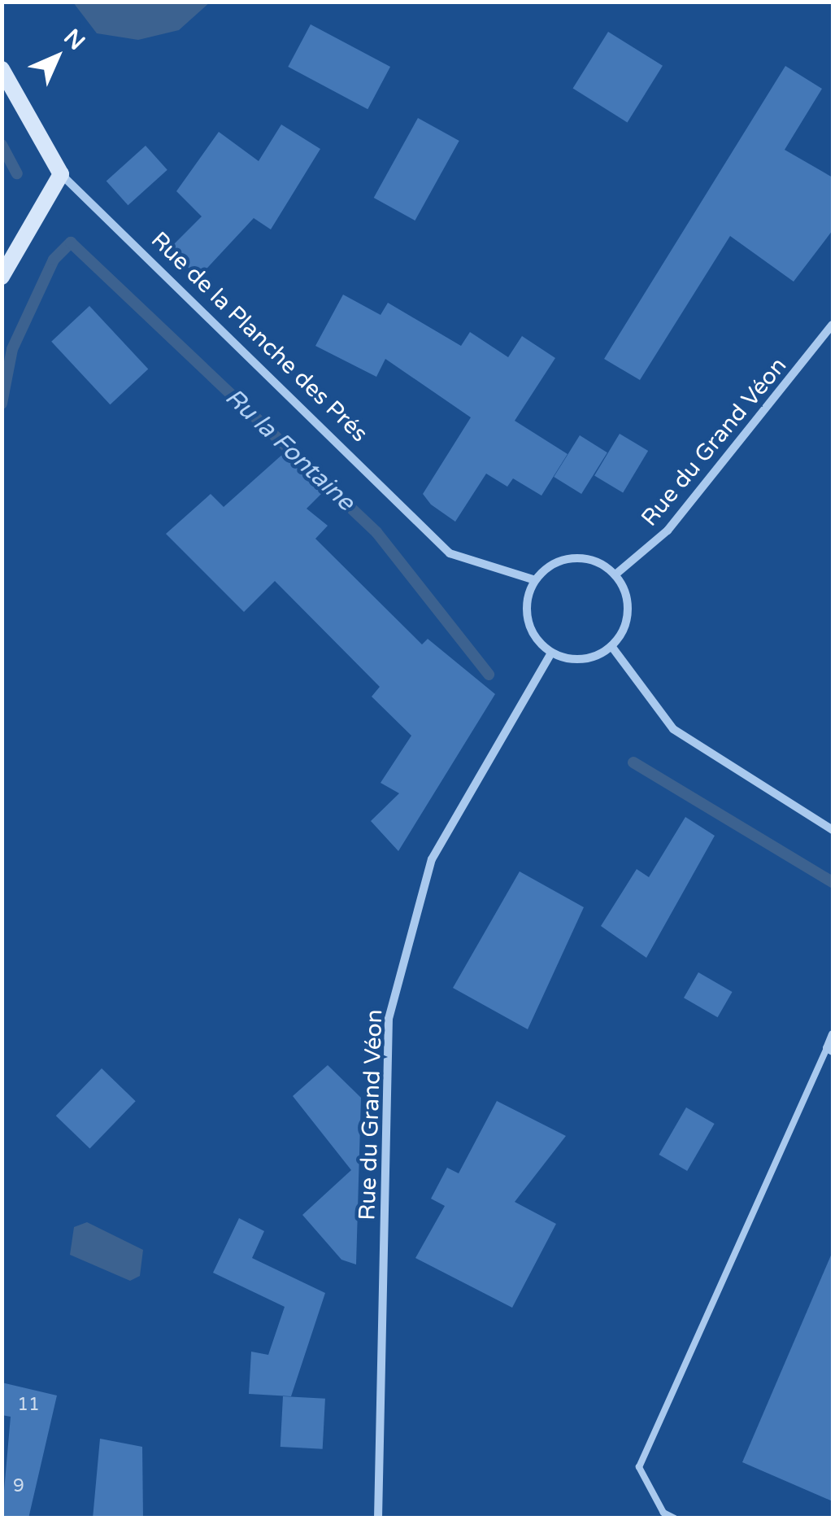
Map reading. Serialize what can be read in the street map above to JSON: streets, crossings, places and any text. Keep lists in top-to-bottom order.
{
  "streets": {
    "street": ["Rue de la Planche des Prés", "Rue du Grand Véon"]
  },
  "crossings": [
    ["Rue de la Planche des Prés", "Rue du Grand Véon"]
  ],
  "water": ["Ru la Fontaine"],
  "house_numbers": ["11", "9"],
  "north": "top right"
}
